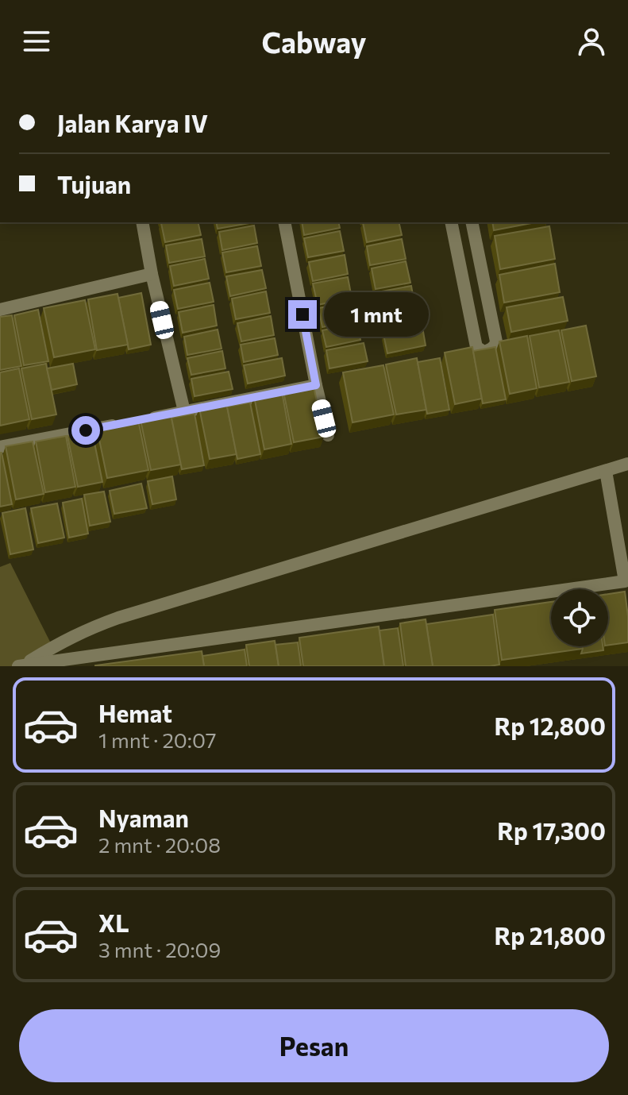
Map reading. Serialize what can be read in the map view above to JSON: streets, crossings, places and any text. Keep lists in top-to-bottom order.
{
  "page": {
    "header": "Cabway",
    "banner": ["Jalan Karya IV", "Tujuan"],
    "bubble": "1 mnt",
    "list": [
      {
        "name": "Hemat",
        "note": "1 mnt · 20:07",
        "value": "Rp 12,800"
      },
      {
        "name": "Nyaman",
        "note": "2 mnt · 20:08",
        "value": "Rp 17,300"
      },
      {
        "name": "XL",
        "note": "3 mnt · 20:09",
        "value": "Rp 21,800"
      }
    ],
    "buttons": "Pesan"
  }
}
